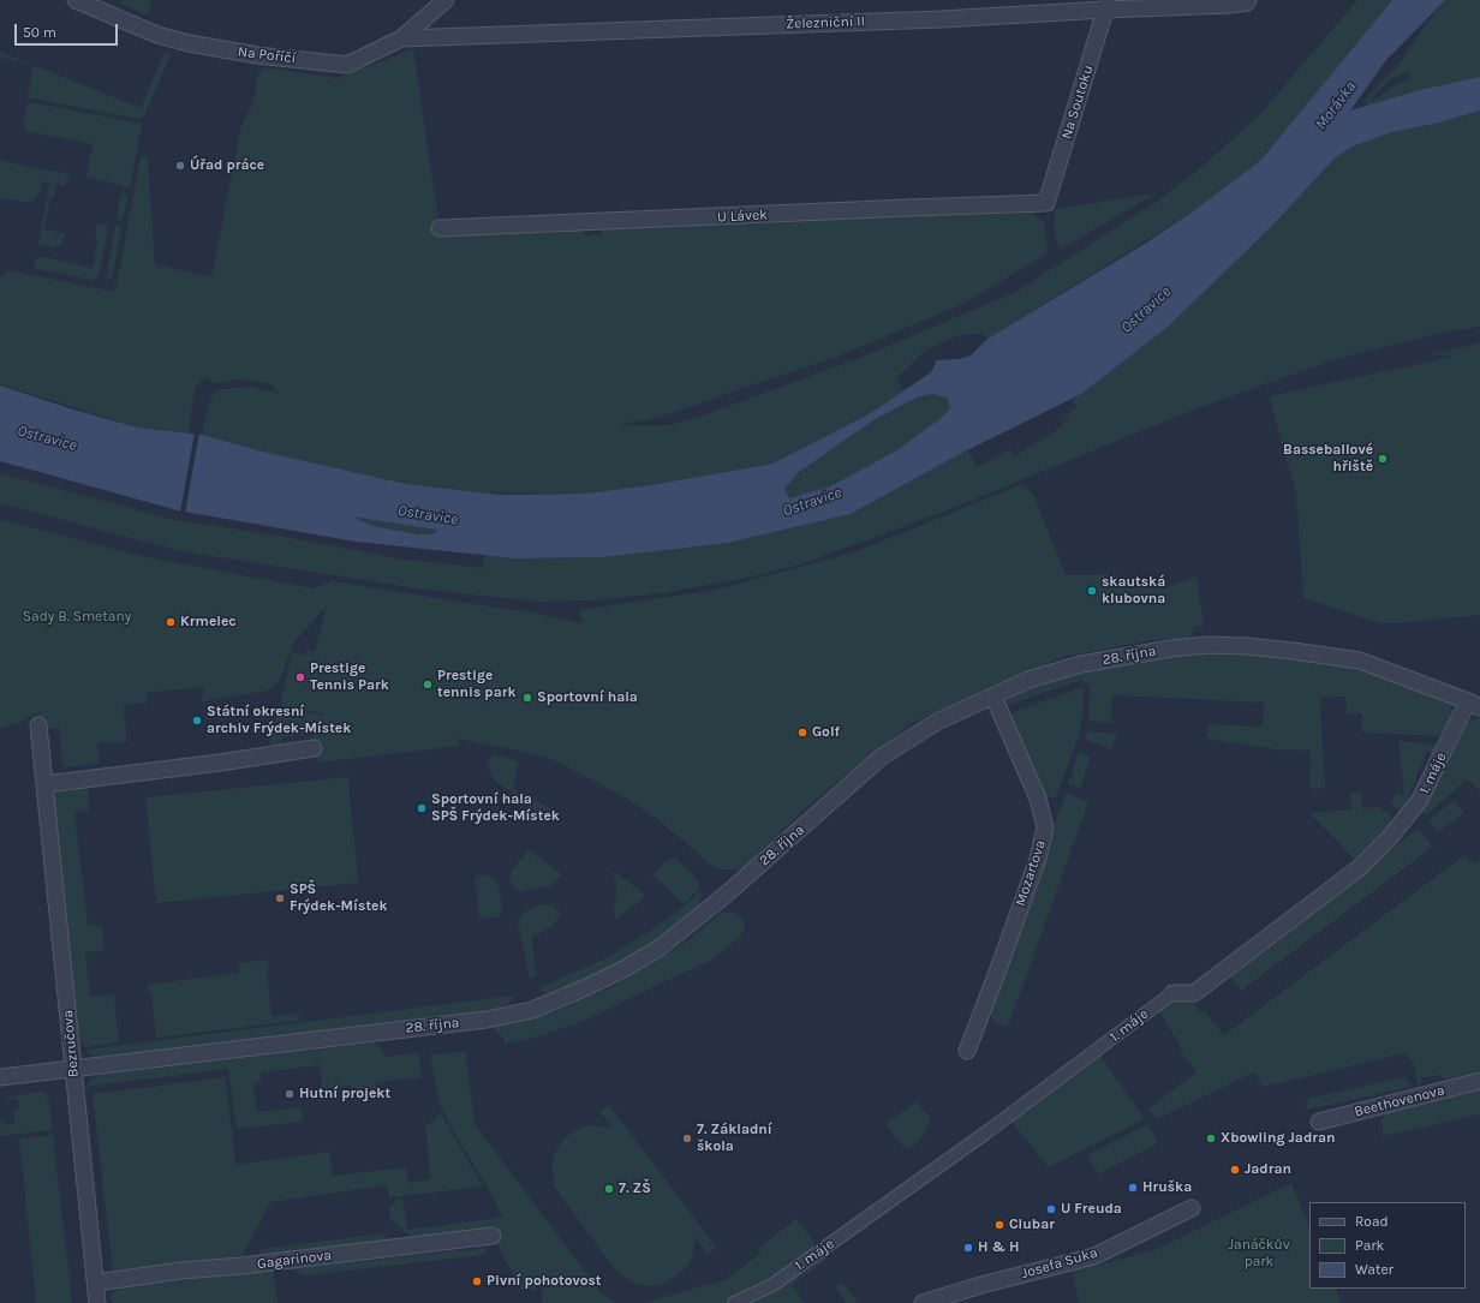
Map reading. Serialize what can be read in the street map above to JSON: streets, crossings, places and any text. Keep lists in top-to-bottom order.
{
  "streets": {
    "street": [
      "Železniční II",
      "Na Poříčí",
      "Na Soutoku",
      "U Lávek",
      "28. října",
      "1. máje",
      "Mozartova",
      "Bezručova",
      "Beethovenova",
      "Gagarinova",
      "Josefa Suka"
    ]
  },
  "crossings": [
    ["Železniční II", "Na Poříčí"],
    ["Železniční II", "Na Soutoku"],
    ["Na Soutoku", "U Lávek"],
    ["28. října", "1. máje"],
    ["28. října", "Mozartova"],
    ["28. října", "Bezručova"],
    ["Bezručova", "Gagarinova"]
  ],
  "water": ["Morávka", "Ostravice"],
  "parks": ["Sady B. Smetany", "Janáčkův park"],
  "places": [
    "Úřad práce",
    "Basseballové hřiště",
    "skautská klubovna",
    "Krmelec",
    "Prestige Tennis Park",
    "Prestige tennis park",
    "Sportovní hala",
    "Státní okresní archiv Frýdek-Místek",
    "Golf",
    "Sportovní hala SPŠ Frýdek-Místek",
    "SPŠ Frýdek-Místek",
    "Hutní projekt",
    "7. Základní škola",
    "Xbowling Jadran",
    "Jadran",
    "Hruška",
    "7. ZŠ",
    "U Freuda",
    "Clubar",
    "H & H",
    "Pivní pohotovost"
  ],
  "legend": ["Road", "Park", "Water"],
  "scale_bar": "50 m"
}
